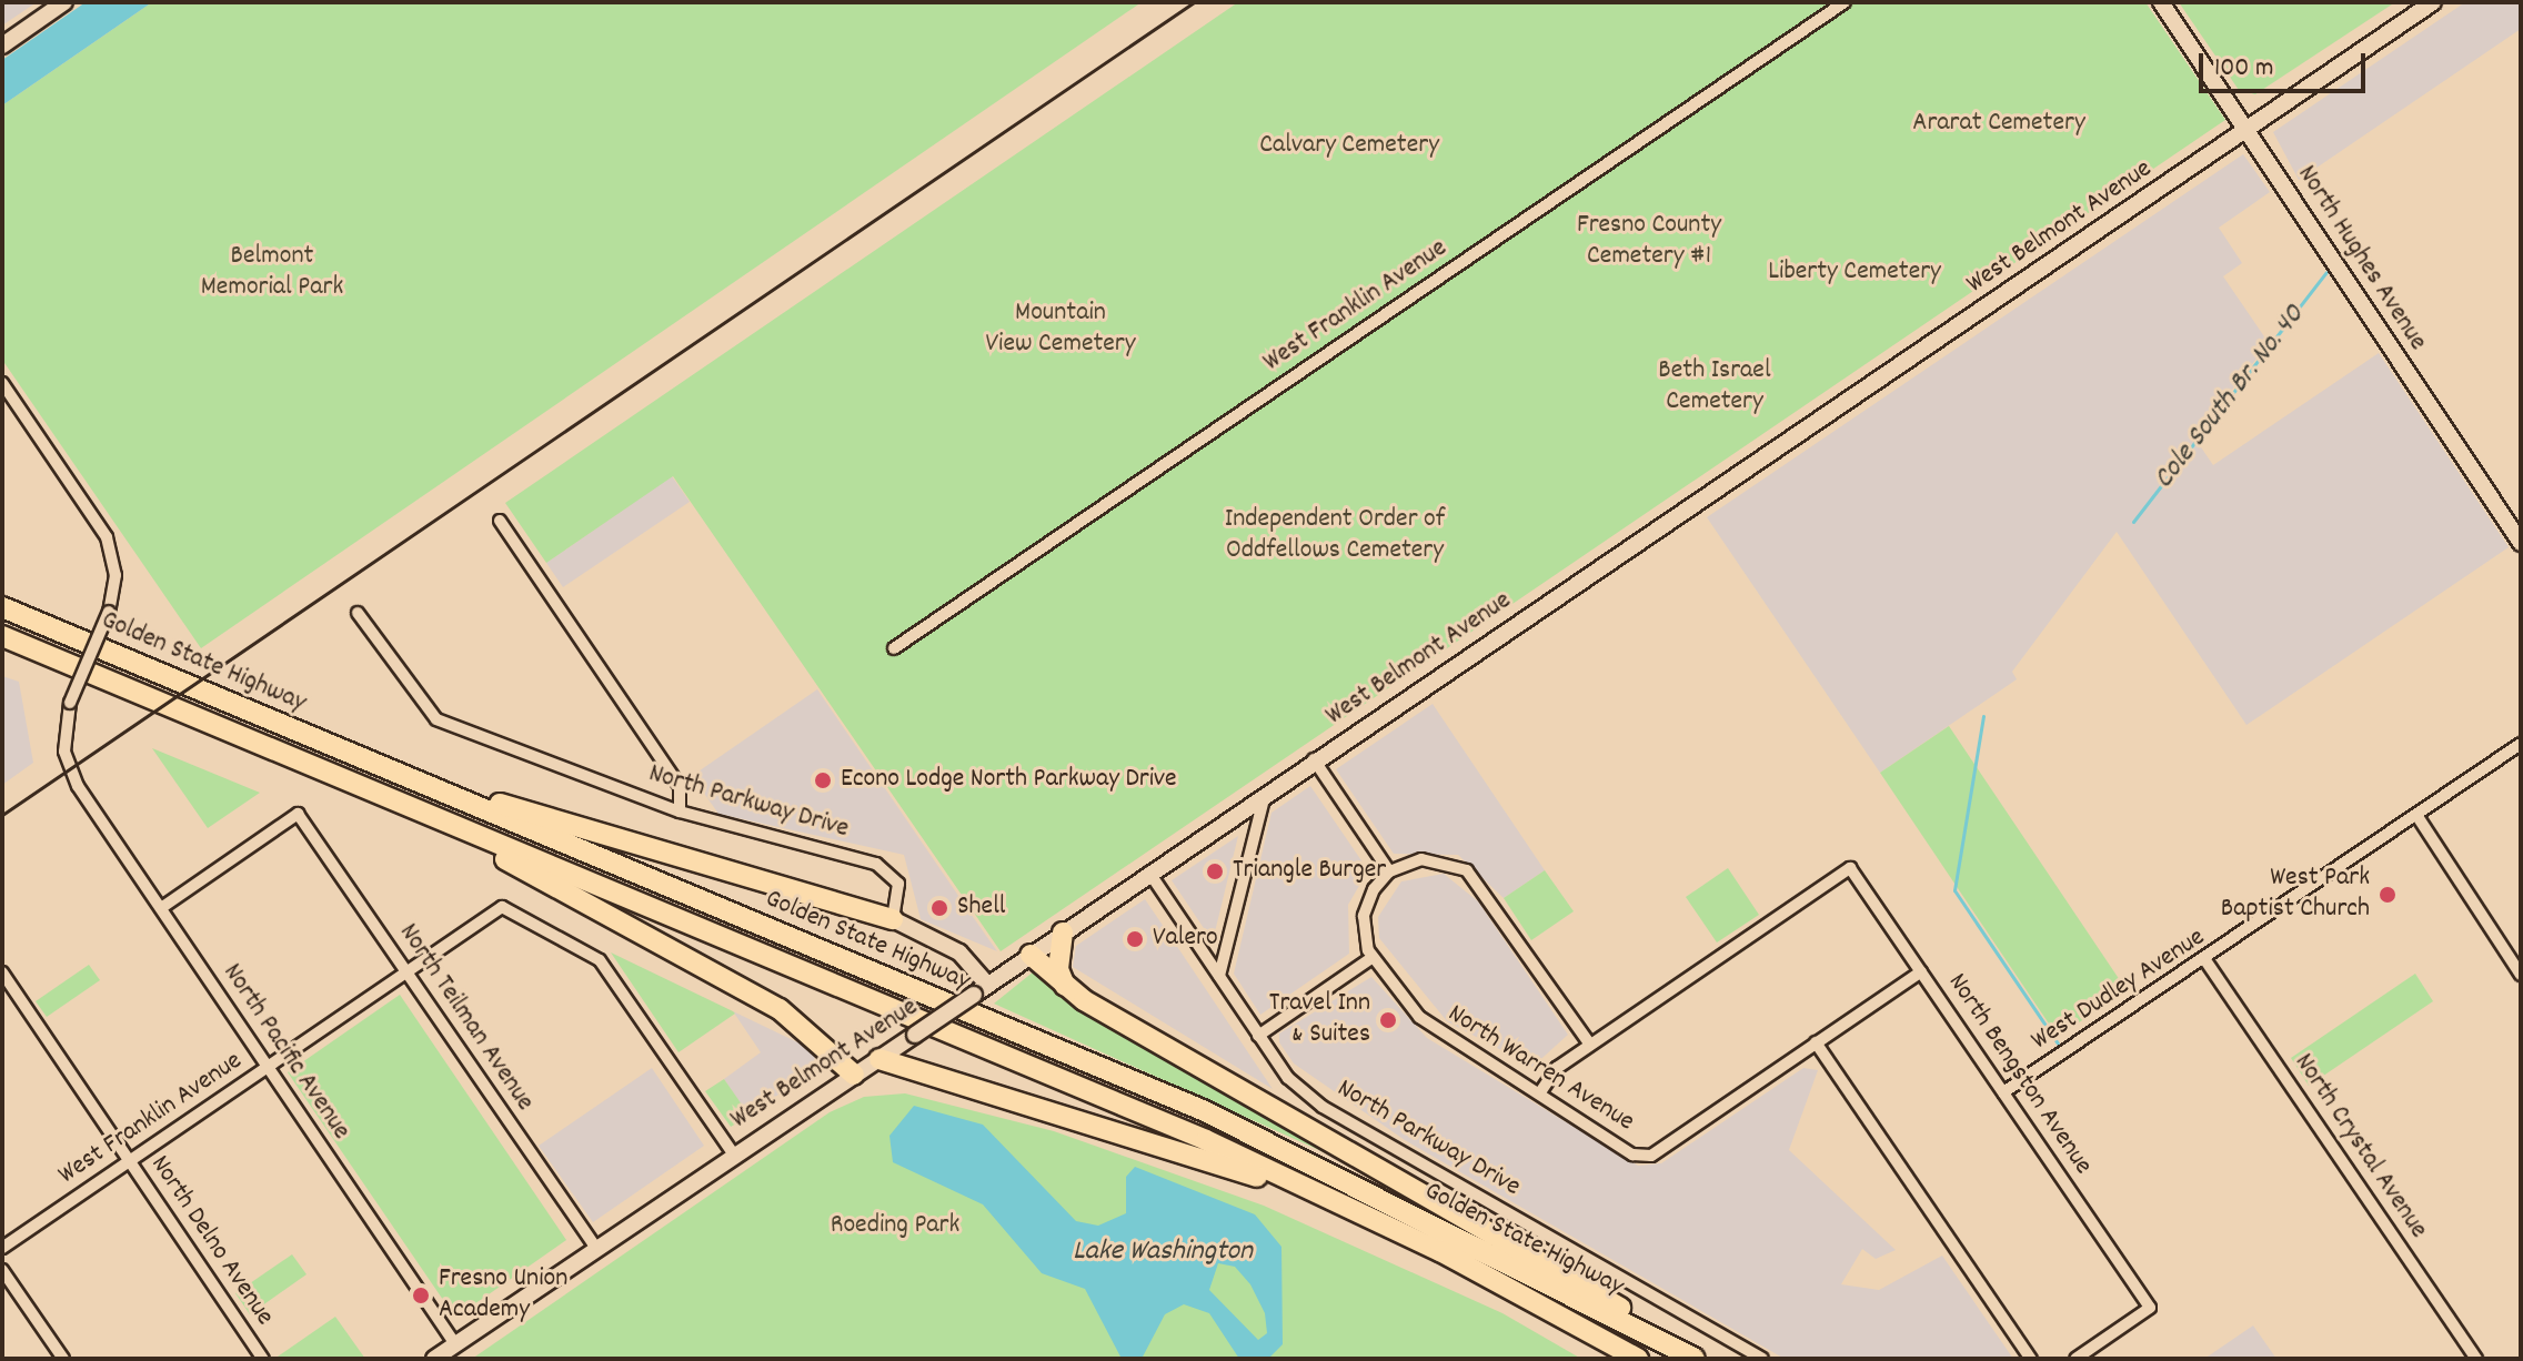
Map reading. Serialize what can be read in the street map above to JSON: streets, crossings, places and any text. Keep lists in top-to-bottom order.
{
  "streets": {
    "highway": ["Golden State Highway"],
    "main road": ["West Belmont Avenue", "North Hughes Avenue"],
    "street": [
      "West Franklin Avenue",
      "North Parkway Drive",
      "West Dudley Avenue",
      "North Teilman Avenue",
      "North Pacific Avenue",
      "North Warren Avenue",
      "North Bengston Avenue",
      "North Crystal Avenue",
      "North Delno Avenue"
    ]
  },
  "crossings": [
    ["West Belmont Avenue", "North Hughes Avenue"],
    ["West Belmont Avenue", "West Franklin Avenue"],
    ["West Belmont Avenue", "North Parkway Drive"],
    ["West Belmont Avenue", "North Teilman Avenue"],
    ["West Belmont Avenue", "North Pacific Avenue"],
    ["West Franklin Avenue", "North Teilman Avenue"],
    ["West Franklin Avenue", "North Pacific Avenue"],
    ["West Franklin Avenue", "North Delno Avenue"],
    ["West Dudley Avenue", "North Bengston Avenue"],
    ["West Dudley Avenue", "North Crystal Avenue"],
    ["North Teilman Avenue", "North Pacific Avenue"]
  ],
  "water": ["Cole South Br. No. 40", "Lake Washington"],
  "parks": [
    "Ararat Cemetery",
    "Calvary Cemetery",
    "Fresno County Cemetery #1",
    "Belmont Memorial Park",
    "Liberty Cemetery",
    "Mountain View Cemetery",
    "Beth Israel Cemetery",
    "Independent Order of Oddfellows Cemetery",
    "Roeding Park"
  ],
  "places": [
    "Econo Lodge North Parkway Drive",
    "Triangle Burger",
    "West Park Baptist Church",
    "Shell",
    "Valero",
    "Travel Inn & Suites",
    "Fresno Union Academy"
  ],
  "scale_bar": "100 m"
}
